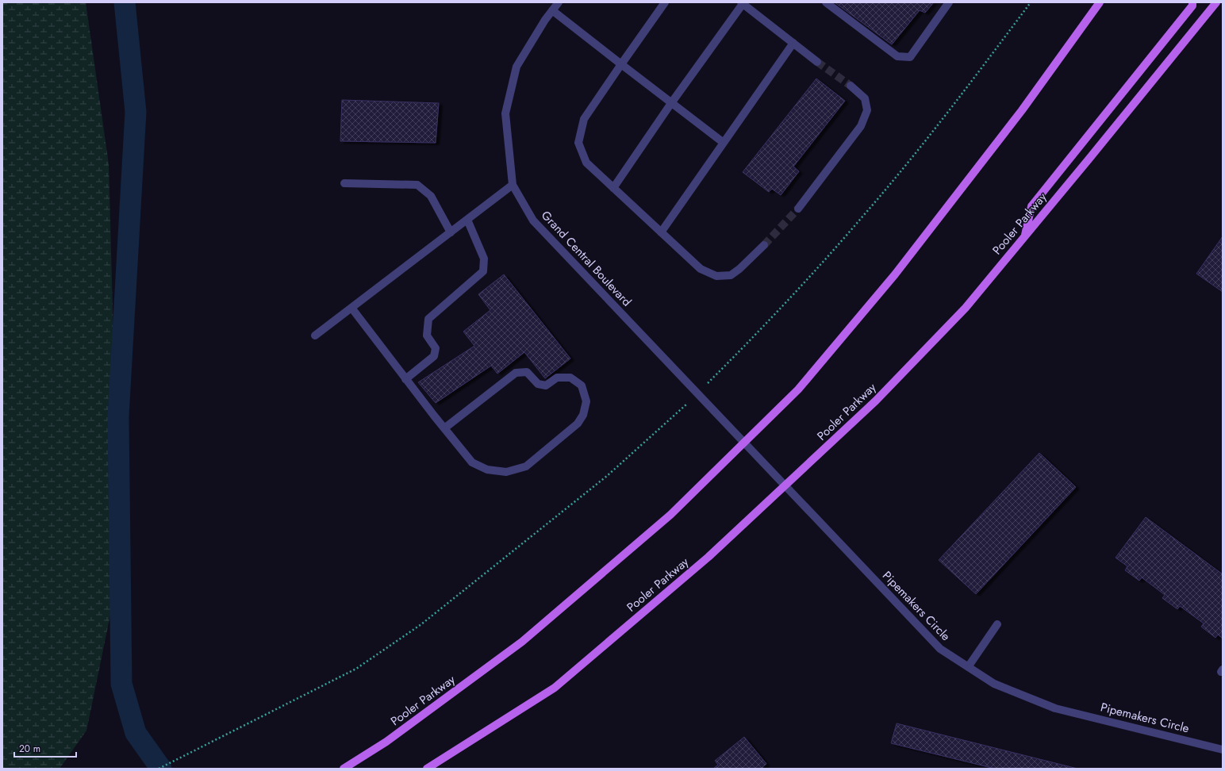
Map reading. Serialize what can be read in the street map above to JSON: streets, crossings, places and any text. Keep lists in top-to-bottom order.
{
  "streets": {
    "main road": ["Pooler Parkway"],
    "street": ["Grand Central Boulevard", "Pipemakers Circle"]
  },
  "crossings": [
    ["Pooler Parkway", "Grand Central Boulevard"],
    ["Pooler Parkway", "Pipemakers Circle"],
    ["Grand Central Boulevard", "Pipemakers Circle"]
  ],
  "scale_bar": "20 m"
}
